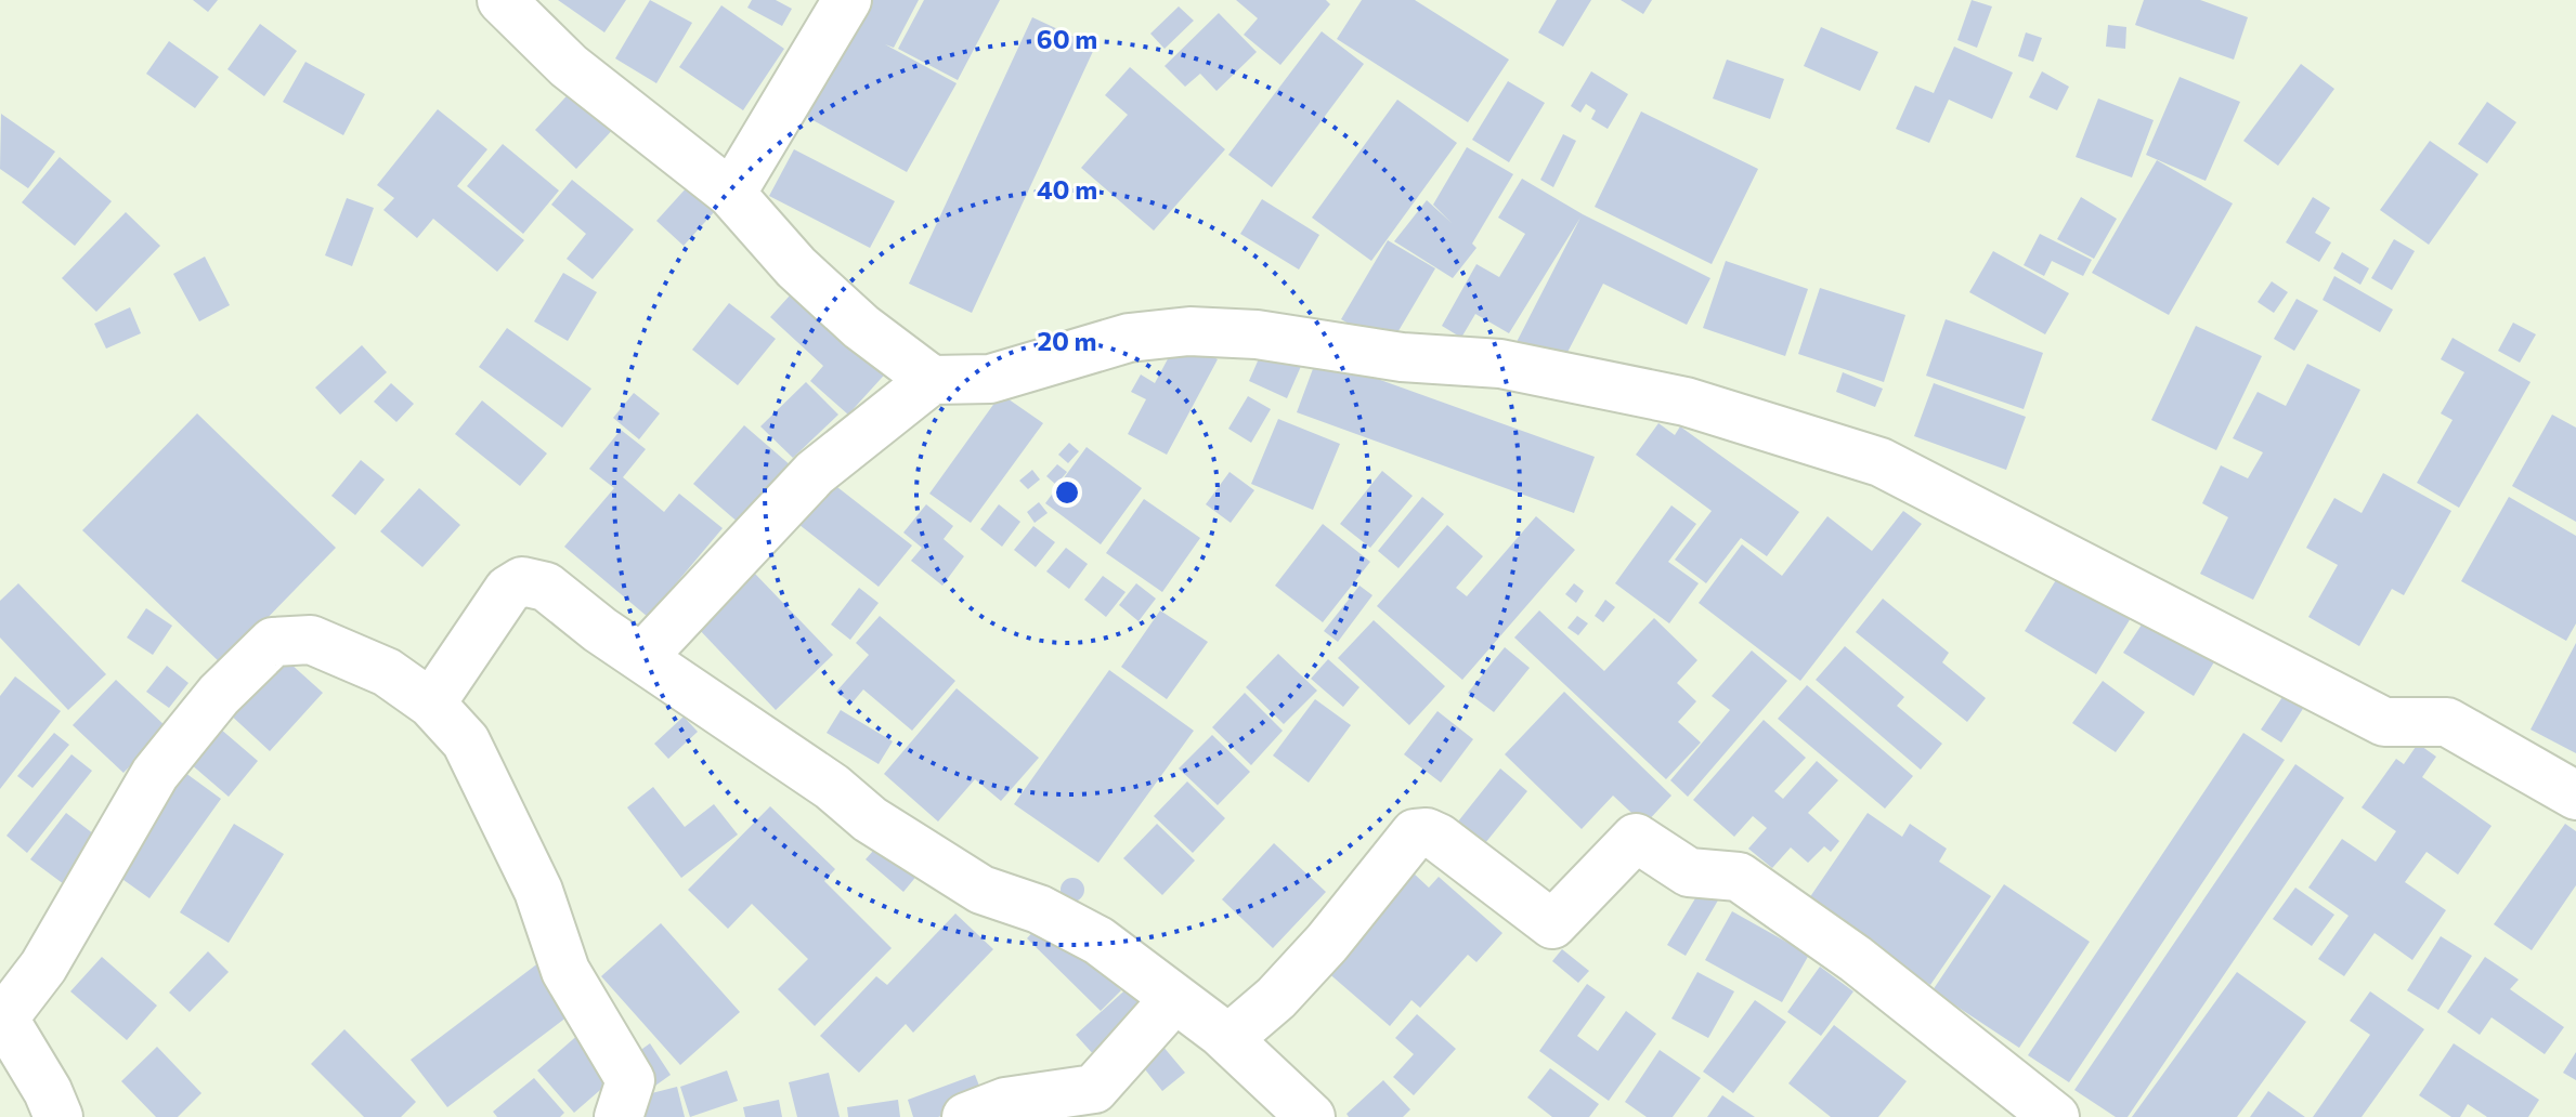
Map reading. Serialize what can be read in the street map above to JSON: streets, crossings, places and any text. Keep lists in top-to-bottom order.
{
  "rings": ["60 m", "40 m", "20 m"]
}
